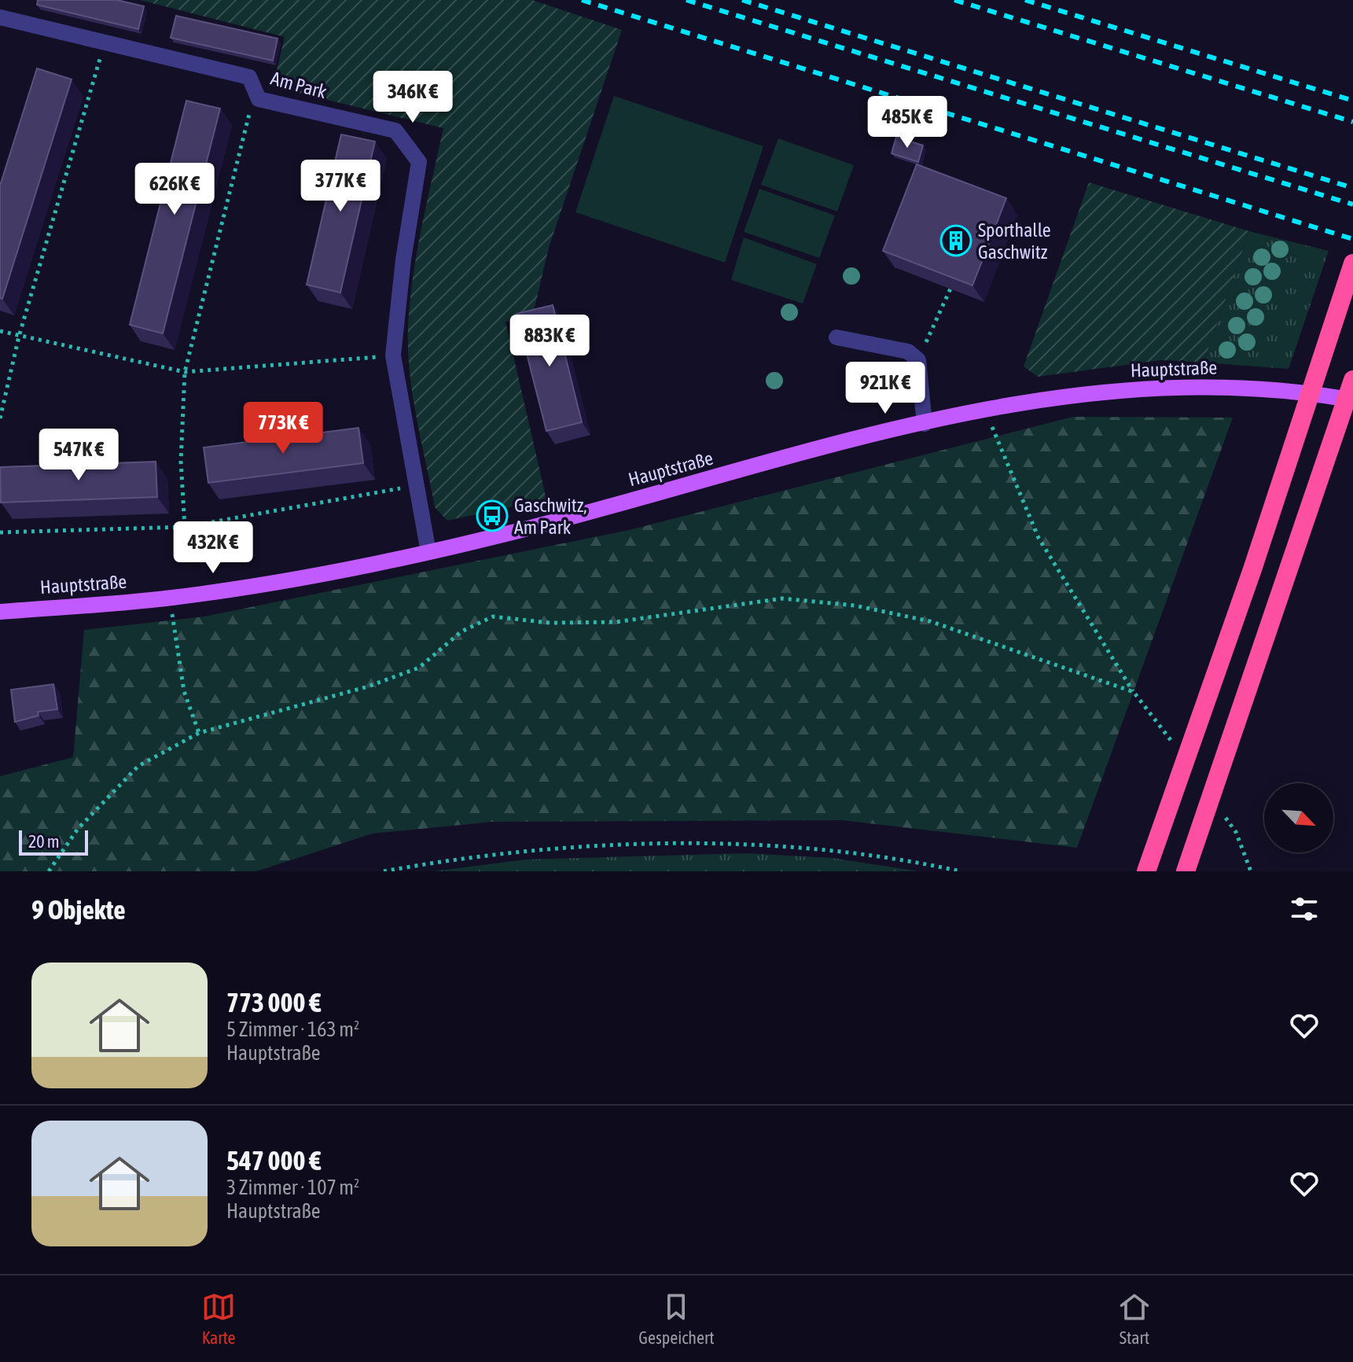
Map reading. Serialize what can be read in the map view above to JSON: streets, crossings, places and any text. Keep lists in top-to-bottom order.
{
  "streets": {
    "main road": ["Hauptstraße"],
    "street": ["Am Park"]
  },
  "crossings": [
    ["Am Park", "Hauptstraße"]
  ],
  "places": {
    "building": ["Sporthalle Gaschwitz"],
    "bus stop": ["Gaschwitz, Am Park"]
  },
  "scale_bar": "20 m",
  "north": "bottom right",
  "page": {
    "price": [
      "346K €",
      "485K €",
      "377K €",
      "626K €",
      "883K €",
      "921K €",
      "773K €",
      "547K €",
      "432K €"
    ],
    "scale": "20 m",
    "heading": "9 Objekte",
    "list": [
      {
        "name": "773 000 €",
        "note": "5 Zimmer · 163 m² · Hauptstraße"
      },
      {
        "name": "547 000 €",
        "note": "3 Zimmer · 107 m² · Hauptstraße"
      }
    ],
    "tabs": ["Karte", "Gespeichert", "Start"]
  }
}
